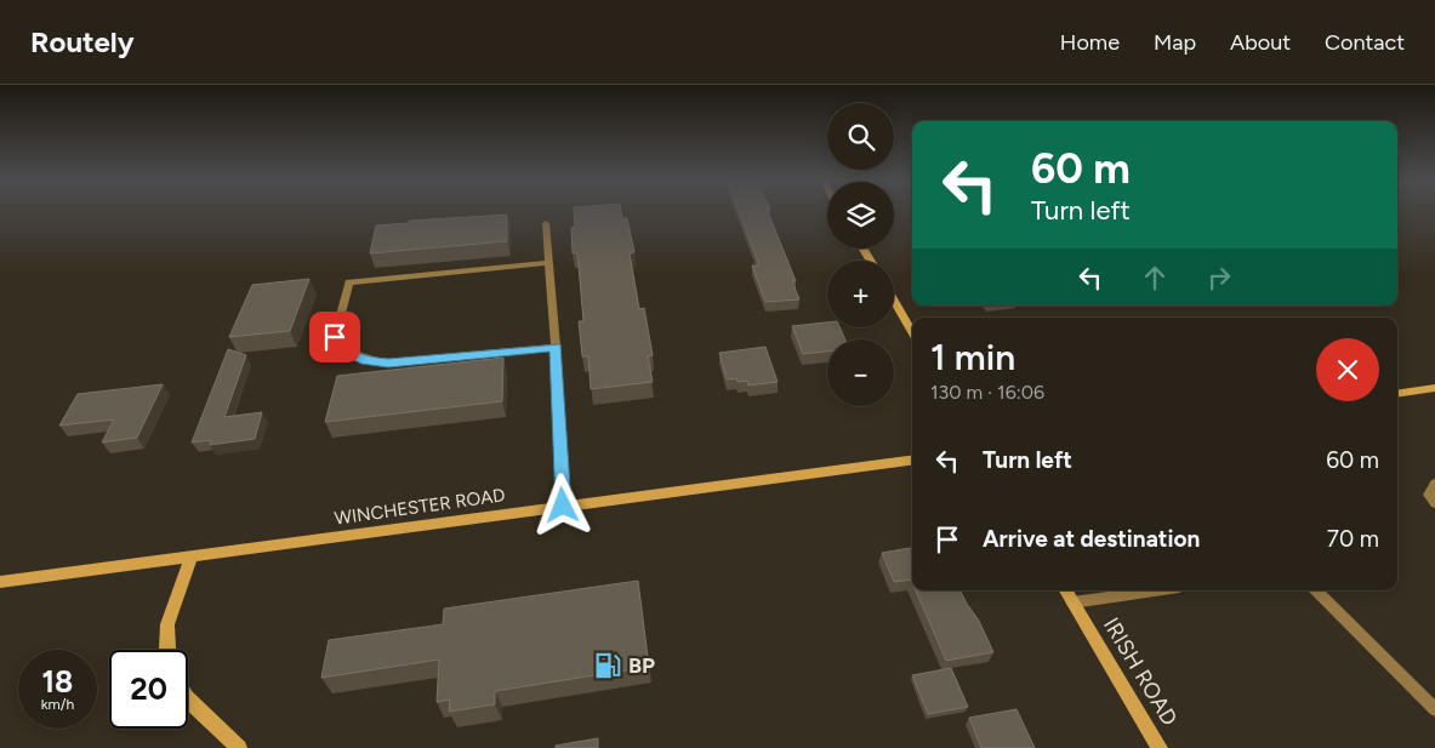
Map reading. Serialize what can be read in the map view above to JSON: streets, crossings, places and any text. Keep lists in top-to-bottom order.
{
  "streets": {
    "street": ["WINCHESTER ROAD", "IRISH ROAD"]
  },
  "places": {
    "fuel station": ["BP"]
  },
  "page": {
    "header": "Routely",
    "nav": [
      "Home",
      "Map",
      "About",
      "Contact"
    ],
    "map_buttons": ["+", "−"],
    "turn": ["60 m", "Turn left"],
    "heading": ["1 min", "130 m · 16:06"],
    "list": [
      {
        "name": "Turn left",
        "value": "60 m"
      },
      {
        "name": "Arrive at destination",
        "value": "70 m"
      }
    ],
    "speed": "18 km/h",
    "limit": "20"
  }
}
